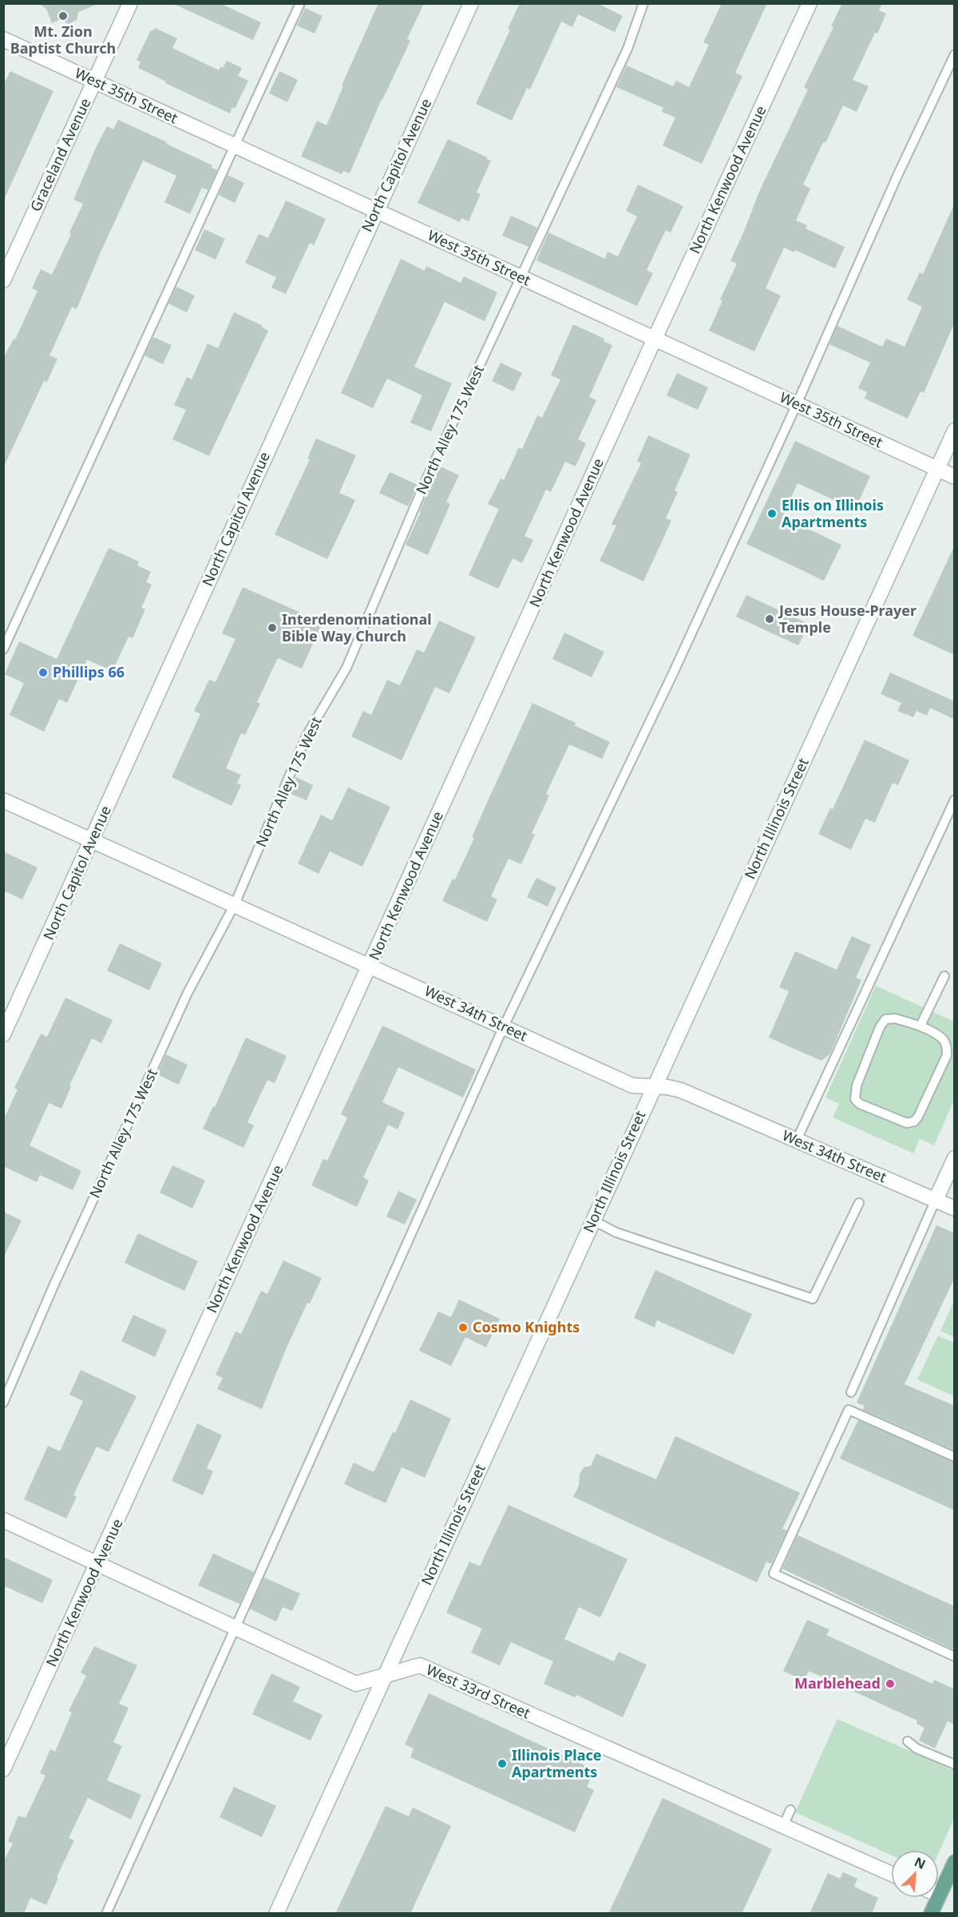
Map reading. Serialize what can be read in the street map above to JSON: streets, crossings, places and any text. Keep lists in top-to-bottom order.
{
  "streets": {
    "street": [
      "West 35th Street",
      "Graceland Avenue",
      "North Capitol Avenue",
      "North Kenwood Avenue",
      "North Illinois Street",
      "West 34th Street",
      "West 33rd Street"
    ],
    "lane": ["North Alley 175 West"]
  },
  "crossings": [
    ["West 35th Street", "Graceland Avenue"],
    ["West 35th Street", "North Capitol Avenue"],
    ["West 35th Street", "North Kenwood Avenue"],
    ["West 35th Street", "North Alley 175 West"],
    ["West 35th Street", "North Illinois Street"],
    ["North Capitol Avenue", "West 34th Street"],
    ["North Kenwood Avenue", "West 34th Street"],
    ["North Kenwood Avenue", "West 33rd Street"],
    ["North Alley 175 West", "West 34th Street"],
    ["North Illinois Street", "West 34th Street"],
    ["North Illinois Street", "West 33rd Street"]
  ],
  "places": [
    "Mt. Zion Baptist Church",
    "Ellis on Illinois Apartments",
    "Jesus House-Prayer Temple",
    "Interdenominational Bible Way Church",
    "Phillips 66",
    "Cosmo Knights",
    "Marblehead",
    "Illinois Place Apartments"
  ],
  "north": "top right"
}
